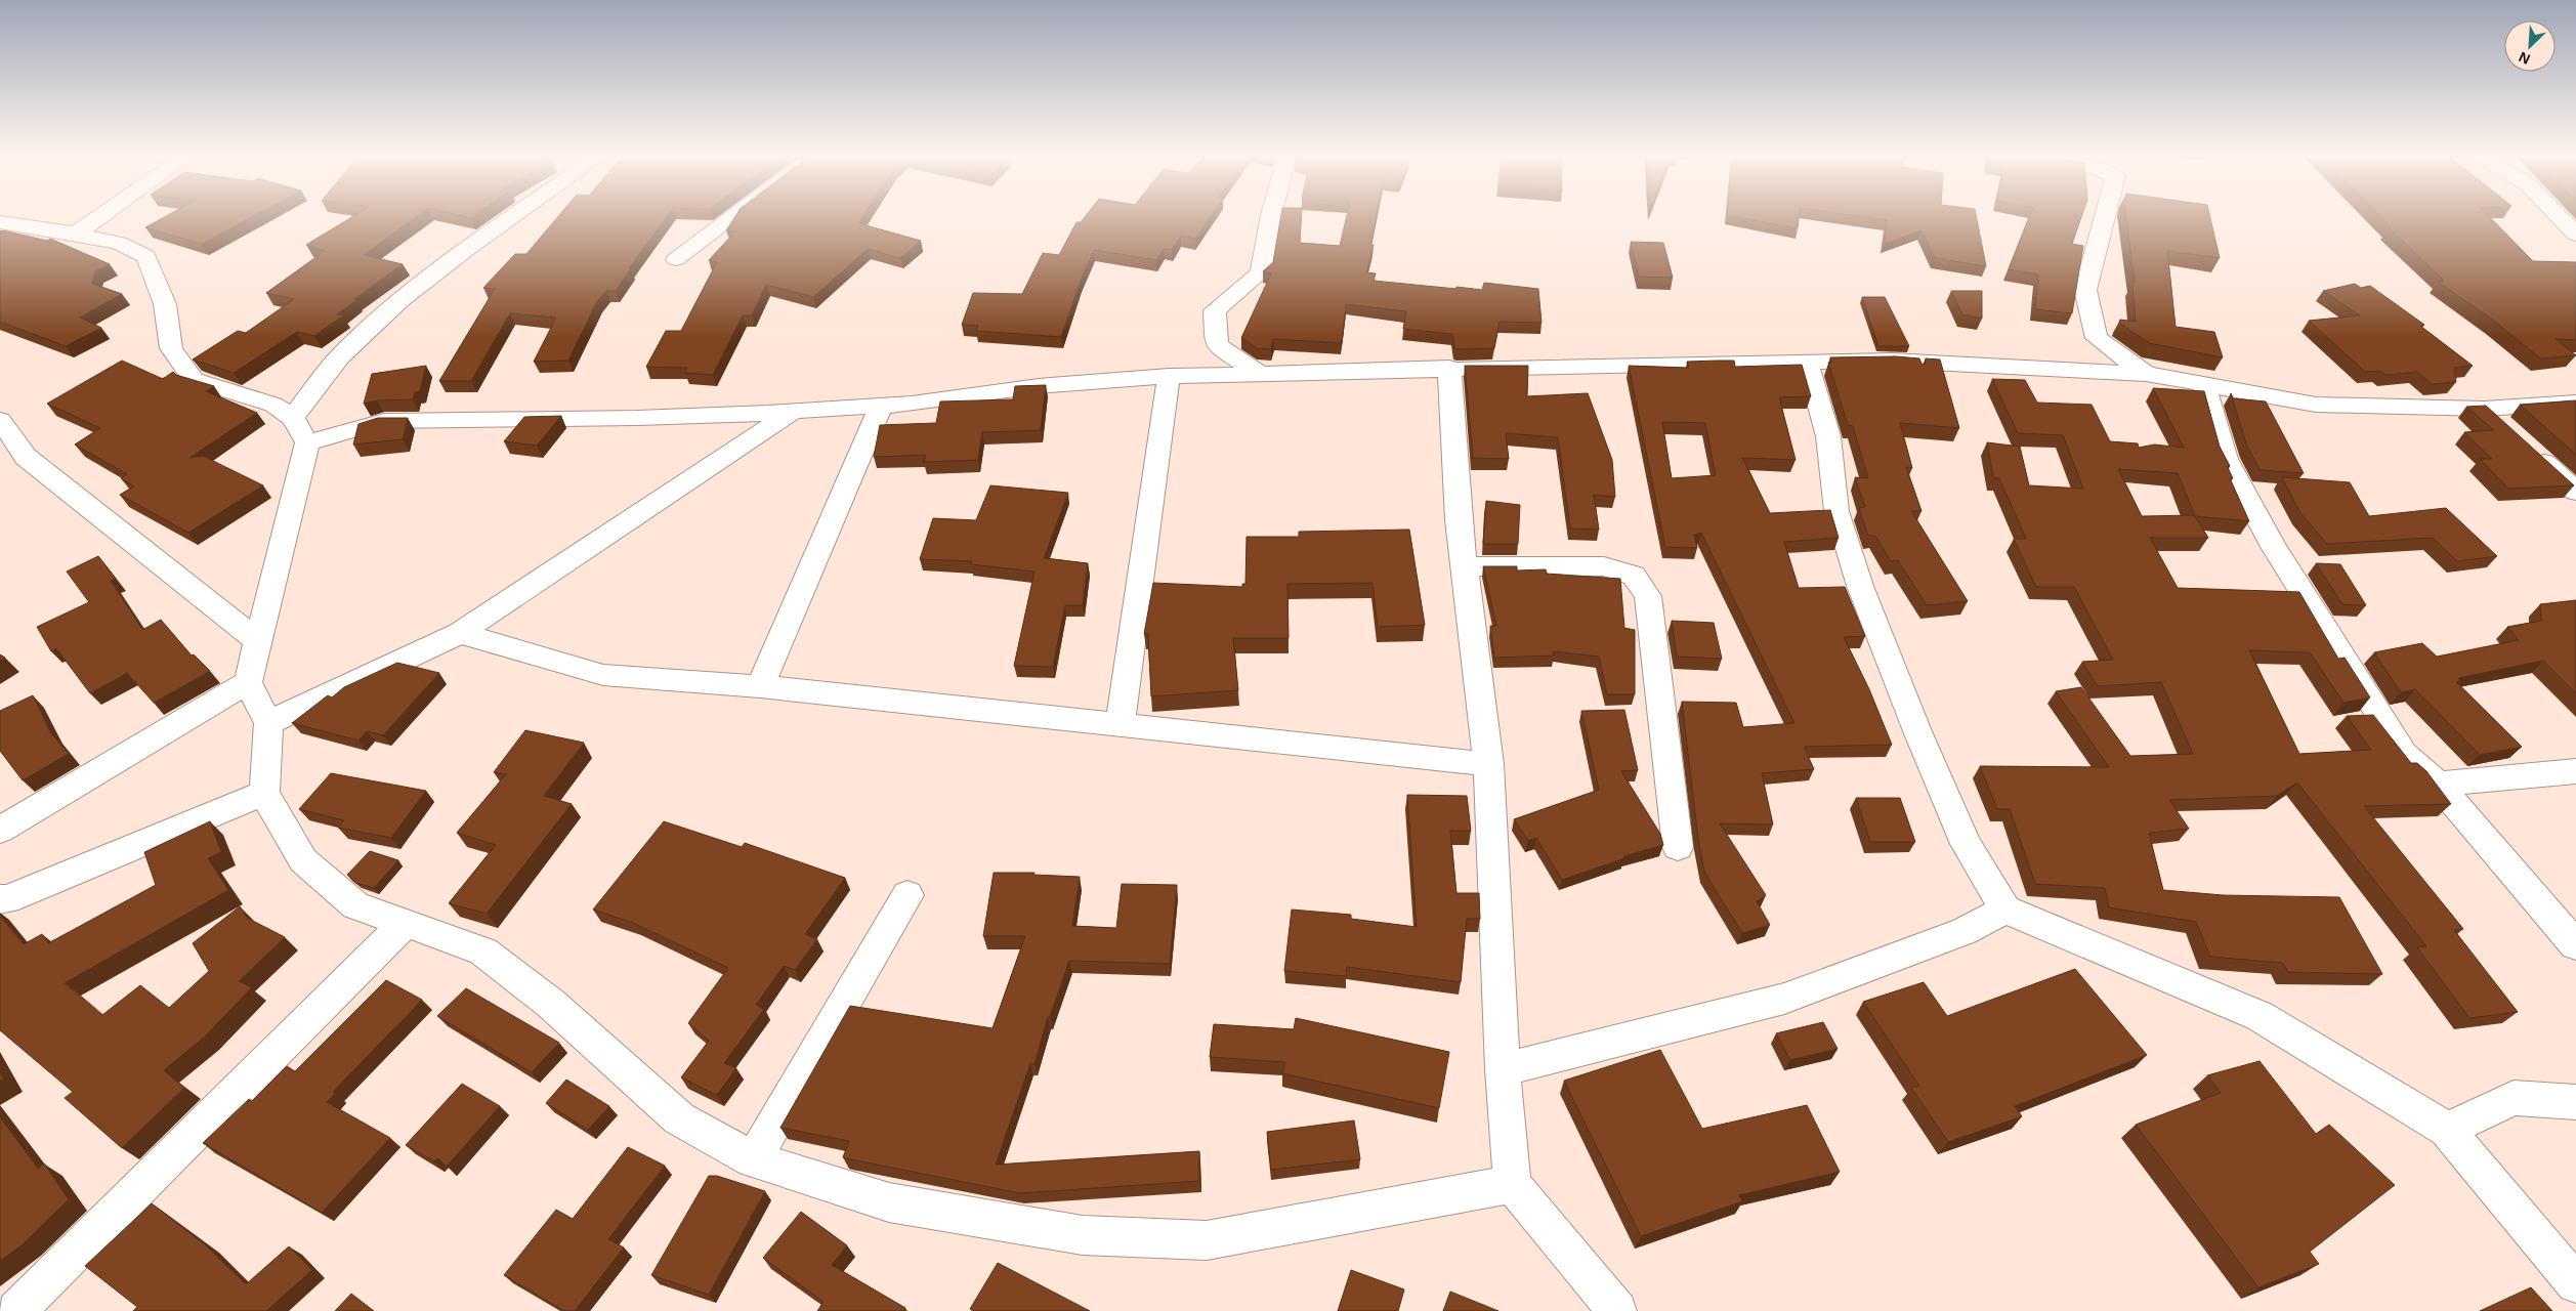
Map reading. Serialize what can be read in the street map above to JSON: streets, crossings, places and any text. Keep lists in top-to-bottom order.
{
  "north": "bottom left"
}
